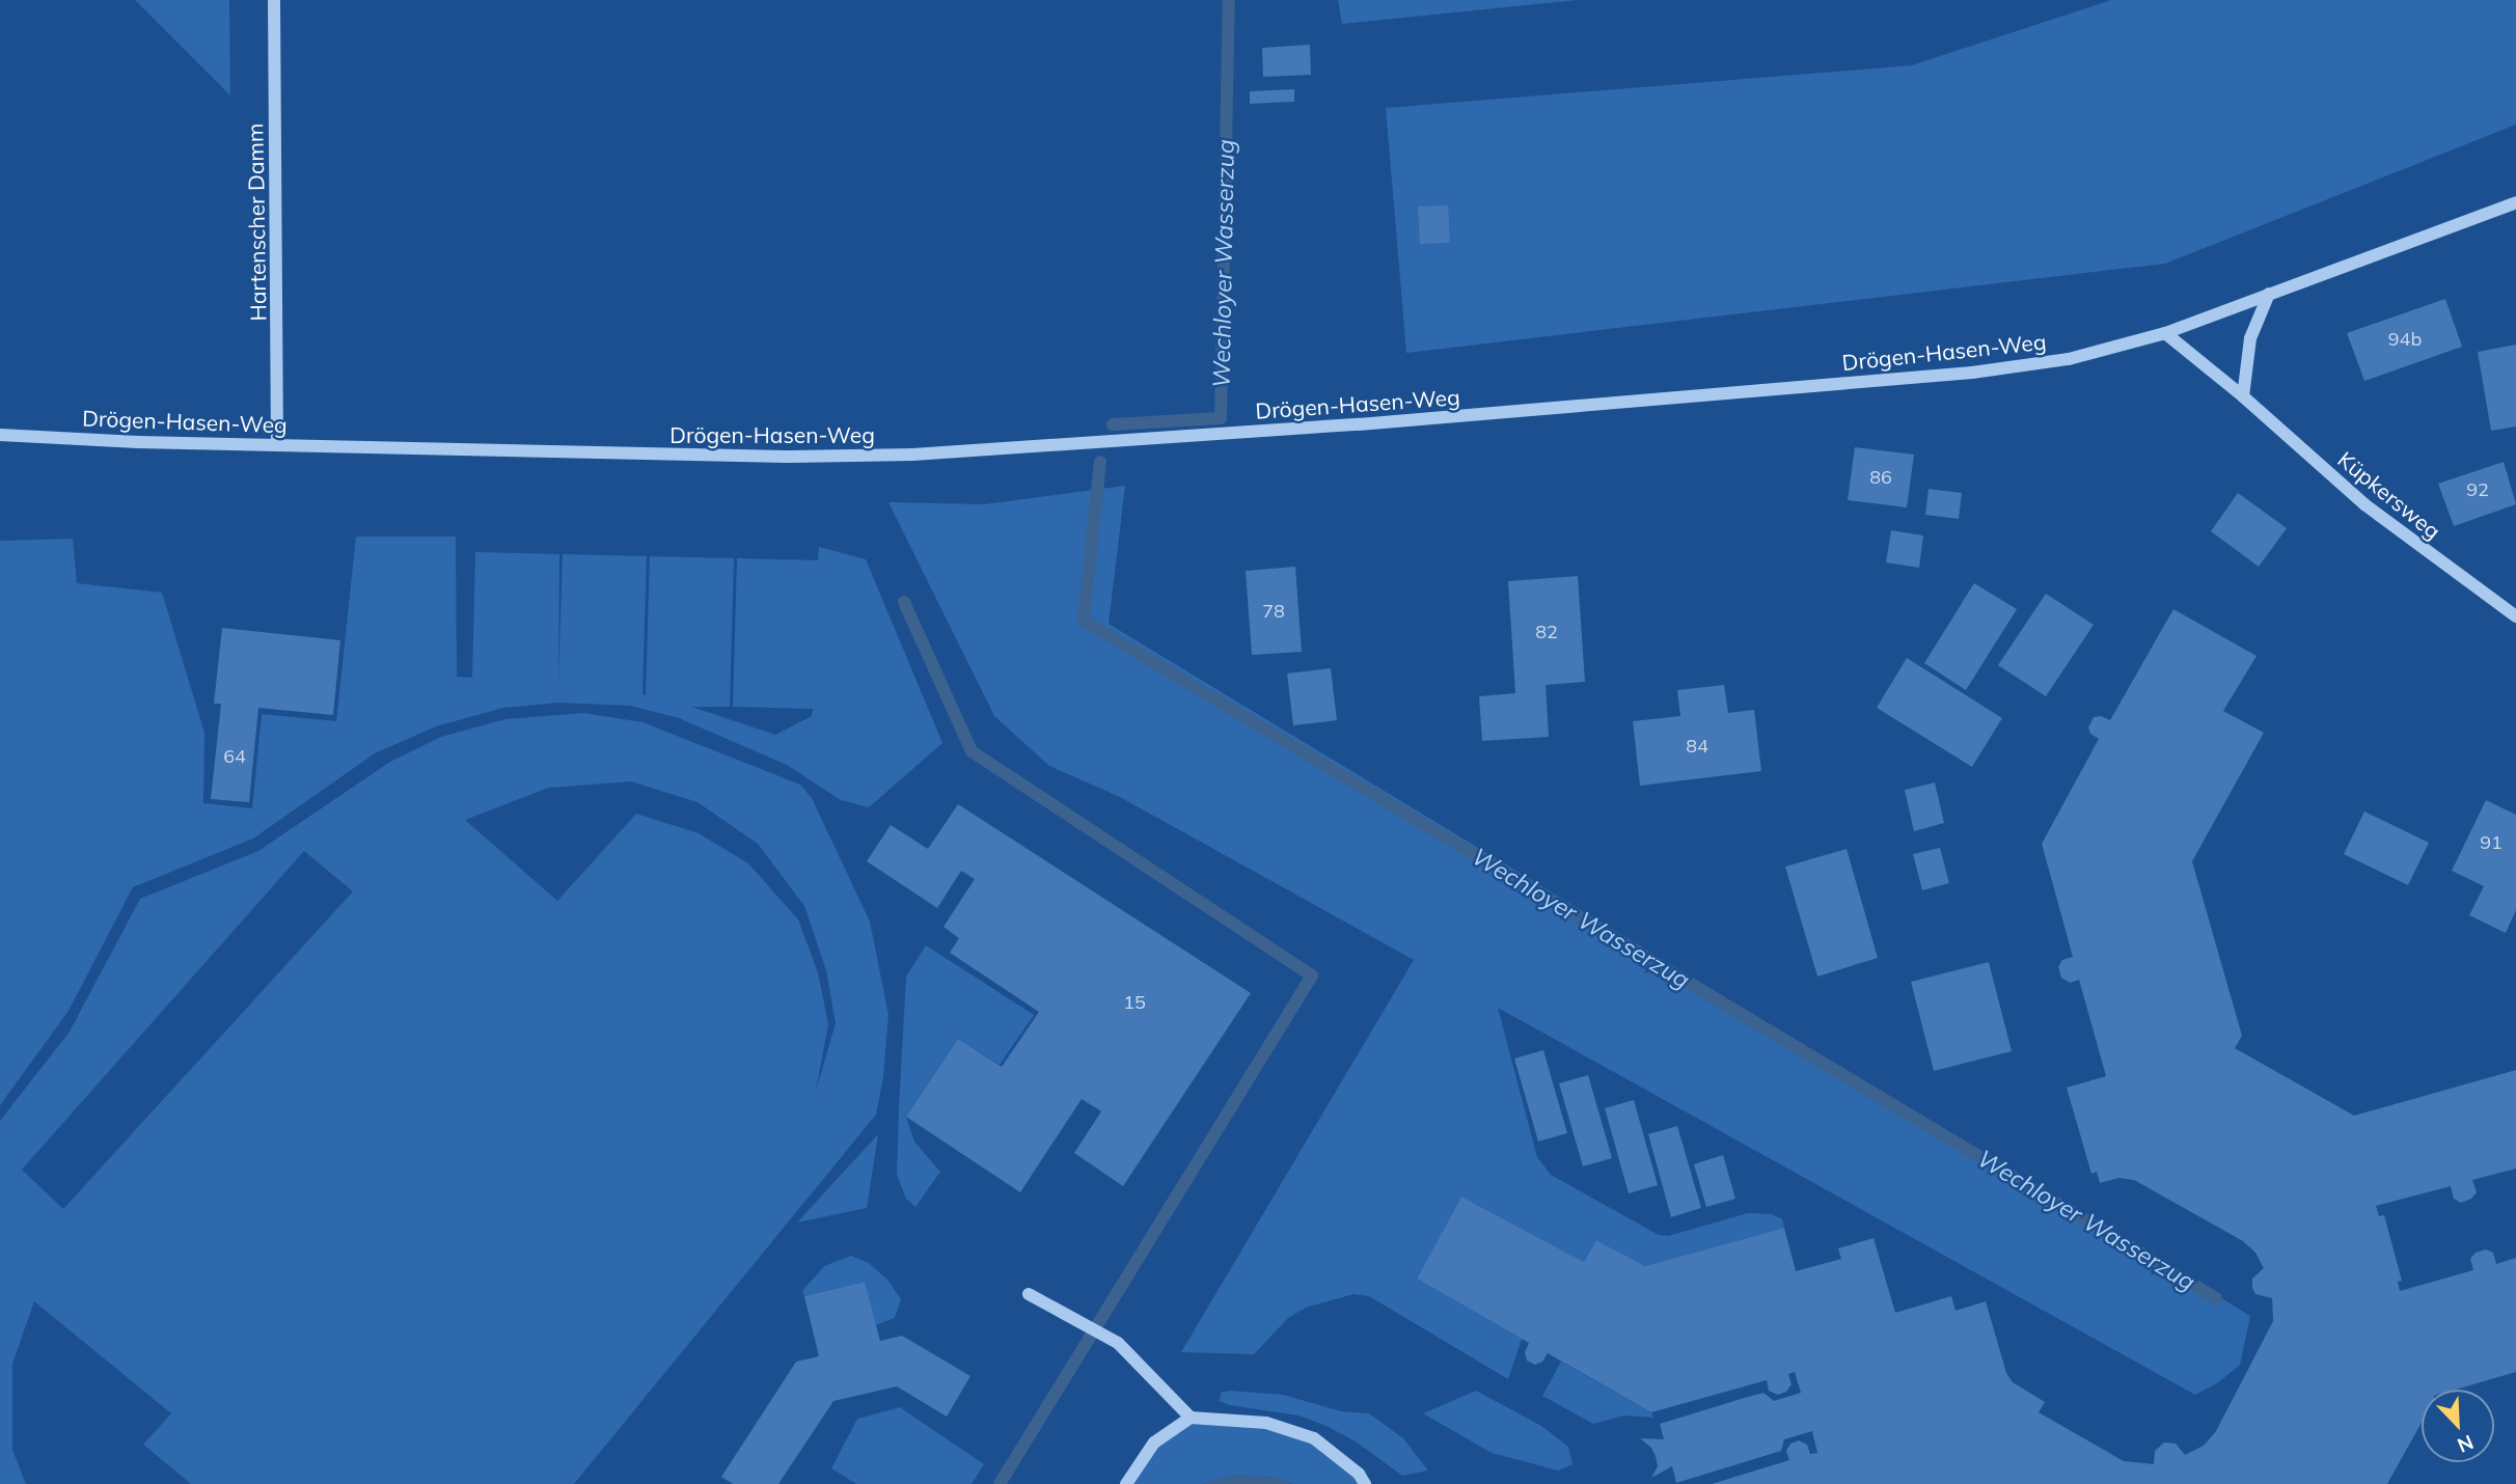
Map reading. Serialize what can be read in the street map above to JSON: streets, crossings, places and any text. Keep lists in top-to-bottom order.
{
  "streets": {
    "street": ["Hartenscher Damm", "Drögen-Hasen-Weg", "Küpkersweg"]
  },
  "crossings": [
    ["Hartenscher Damm", "Drögen-Hasen-Weg"],
    ["Drögen-Hasen-Weg", "Küpkersweg"]
  ],
  "water": ["Wechloyer Wasserzug"],
  "house_numbers": [
    "94b",
    "86",
    "92",
    "78",
    "82",
    "84",
    "64",
    "91",
    "15"
  ],
  "north": "bottom right"
}
